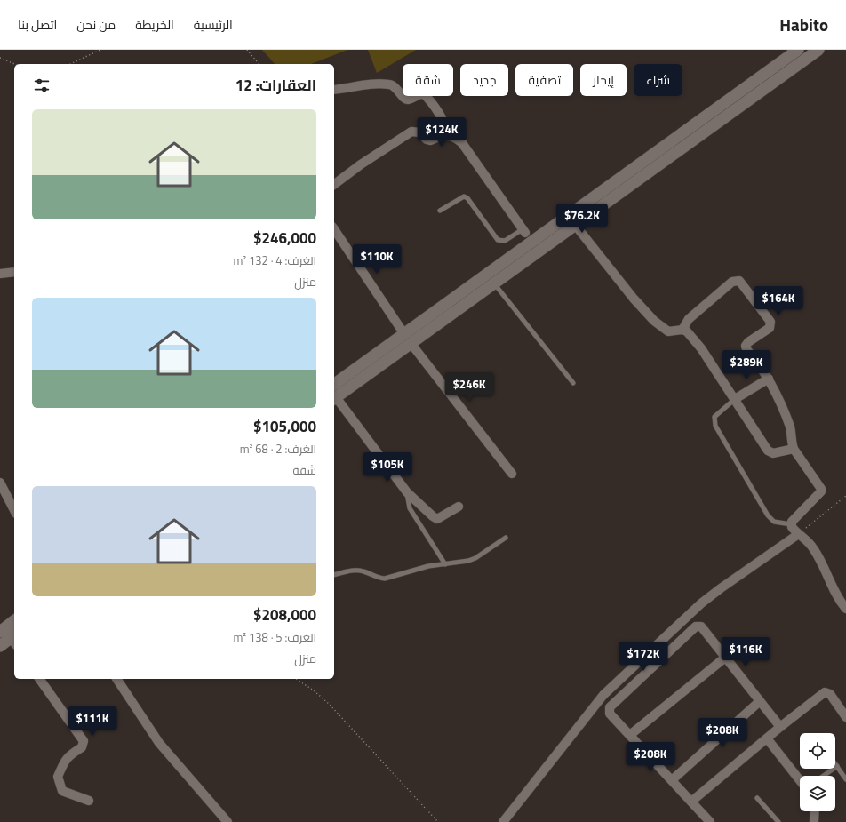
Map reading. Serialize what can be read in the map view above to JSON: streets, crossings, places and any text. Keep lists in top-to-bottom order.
{
  "page": {
    "header": "Habito",
    "nav": [
      "الرئيسية",
      "الخريطة",
      "من نحن",
      "اتصل بنا"
    ],
    "chip": [
      "شراء",
      "إيجار",
      "تصفية",
      "جديد",
      "شقة"
    ],
    "heading": "العقارات: 12",
    "list": [
      {
        "name": "$246,000",
        "note": "الغرف: 4 · 132 m² · منزل"
      },
      {
        "name": "$105,000",
        "note": "الغرف: 2 · 68 m² · شقة"
      },
      {
        "name": "$208,000",
        "note": "الغرف: 5 · 138 m² · منزل"
      }
    ],
    "price": [
      "$124K",
      "$76.2K",
      "$110K",
      "$164K",
      "$289K",
      "$246K",
      "$105K",
      "$116K",
      "$172K",
      "$111K",
      "$208K",
      "$208K"
    ]
  }
}
